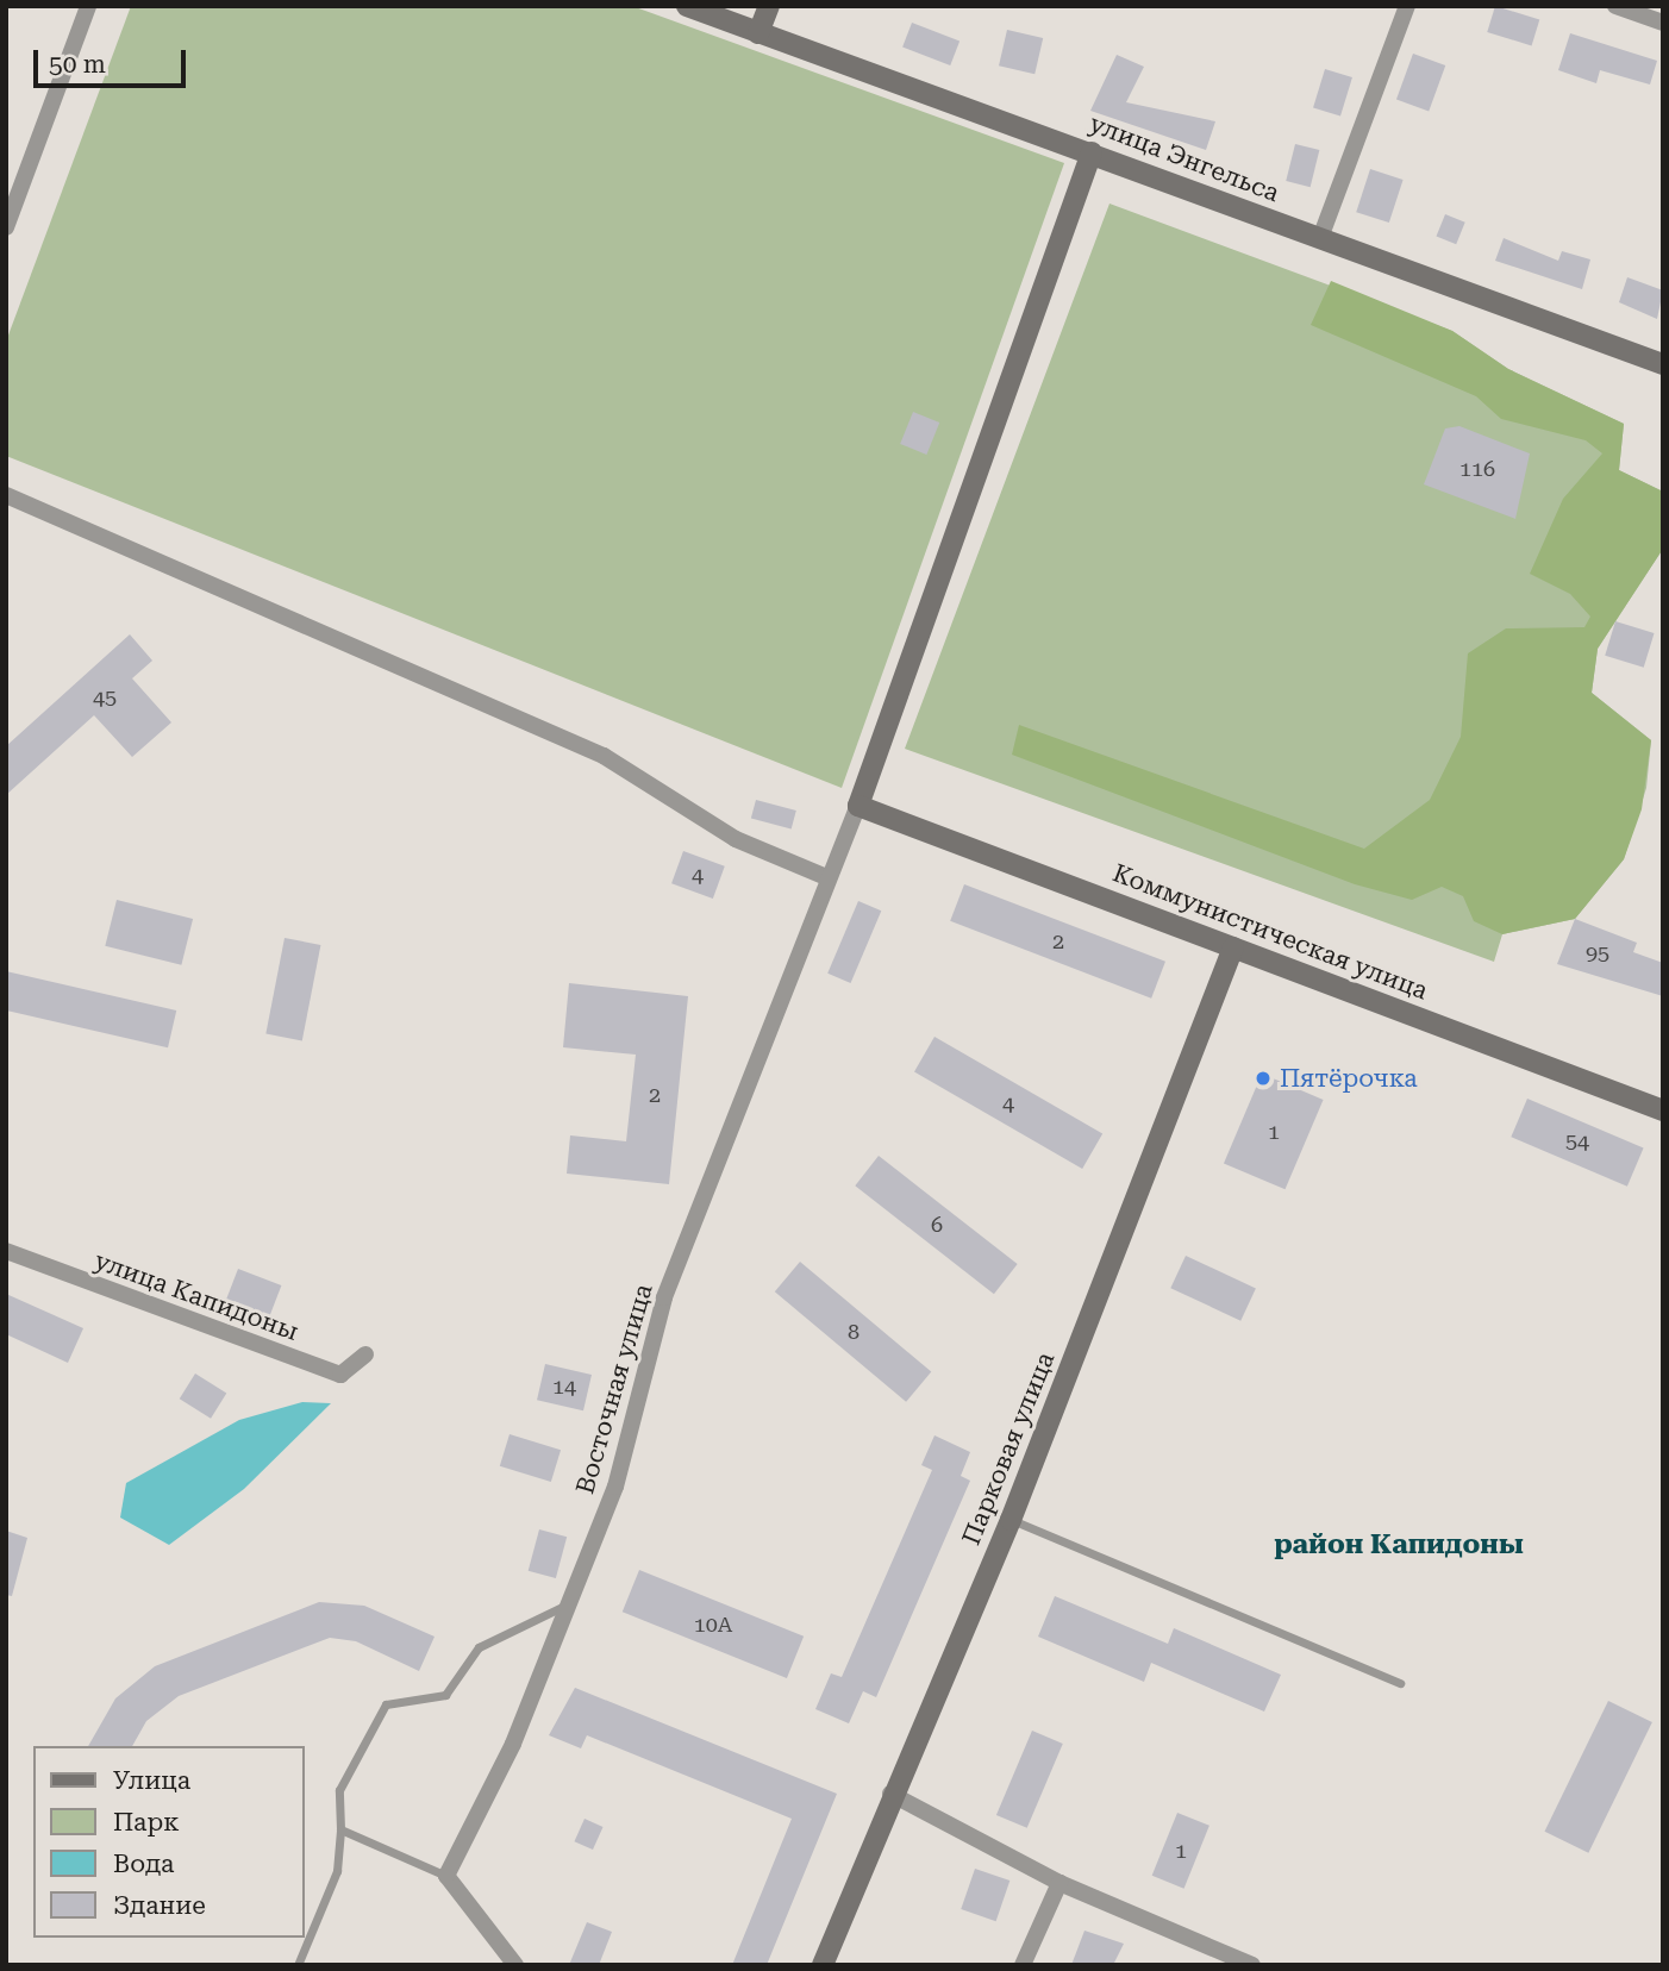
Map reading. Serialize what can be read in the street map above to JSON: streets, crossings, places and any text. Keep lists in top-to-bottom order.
{
  "streets": {
    "street": [
      "улица Энгельса",
      "Коммунистическая улица",
      "улица Капидоны",
      "Восточная улица",
      "Парковая улица"
    ]
  },
  "crossings": [
    ["Коммунистическая улица", "Восточная улица"],
    ["Коммунистическая улица", "Парковая улица"]
  ],
  "districts": ["район Капидоны"],
  "places": ["Пятёрочка"],
  "house_numbers": [
    "116",
    "45",
    "4",
    "2",
    "95",
    "2",
    "4",
    "1",
    "54",
    "6",
    "8",
    "14",
    "10А",
    "1"
  ],
  "legend": [
    "Улица",
    "Парк",
    "Вода",
    "Здание"
  ],
  "scale_bar": "50 m"
}
